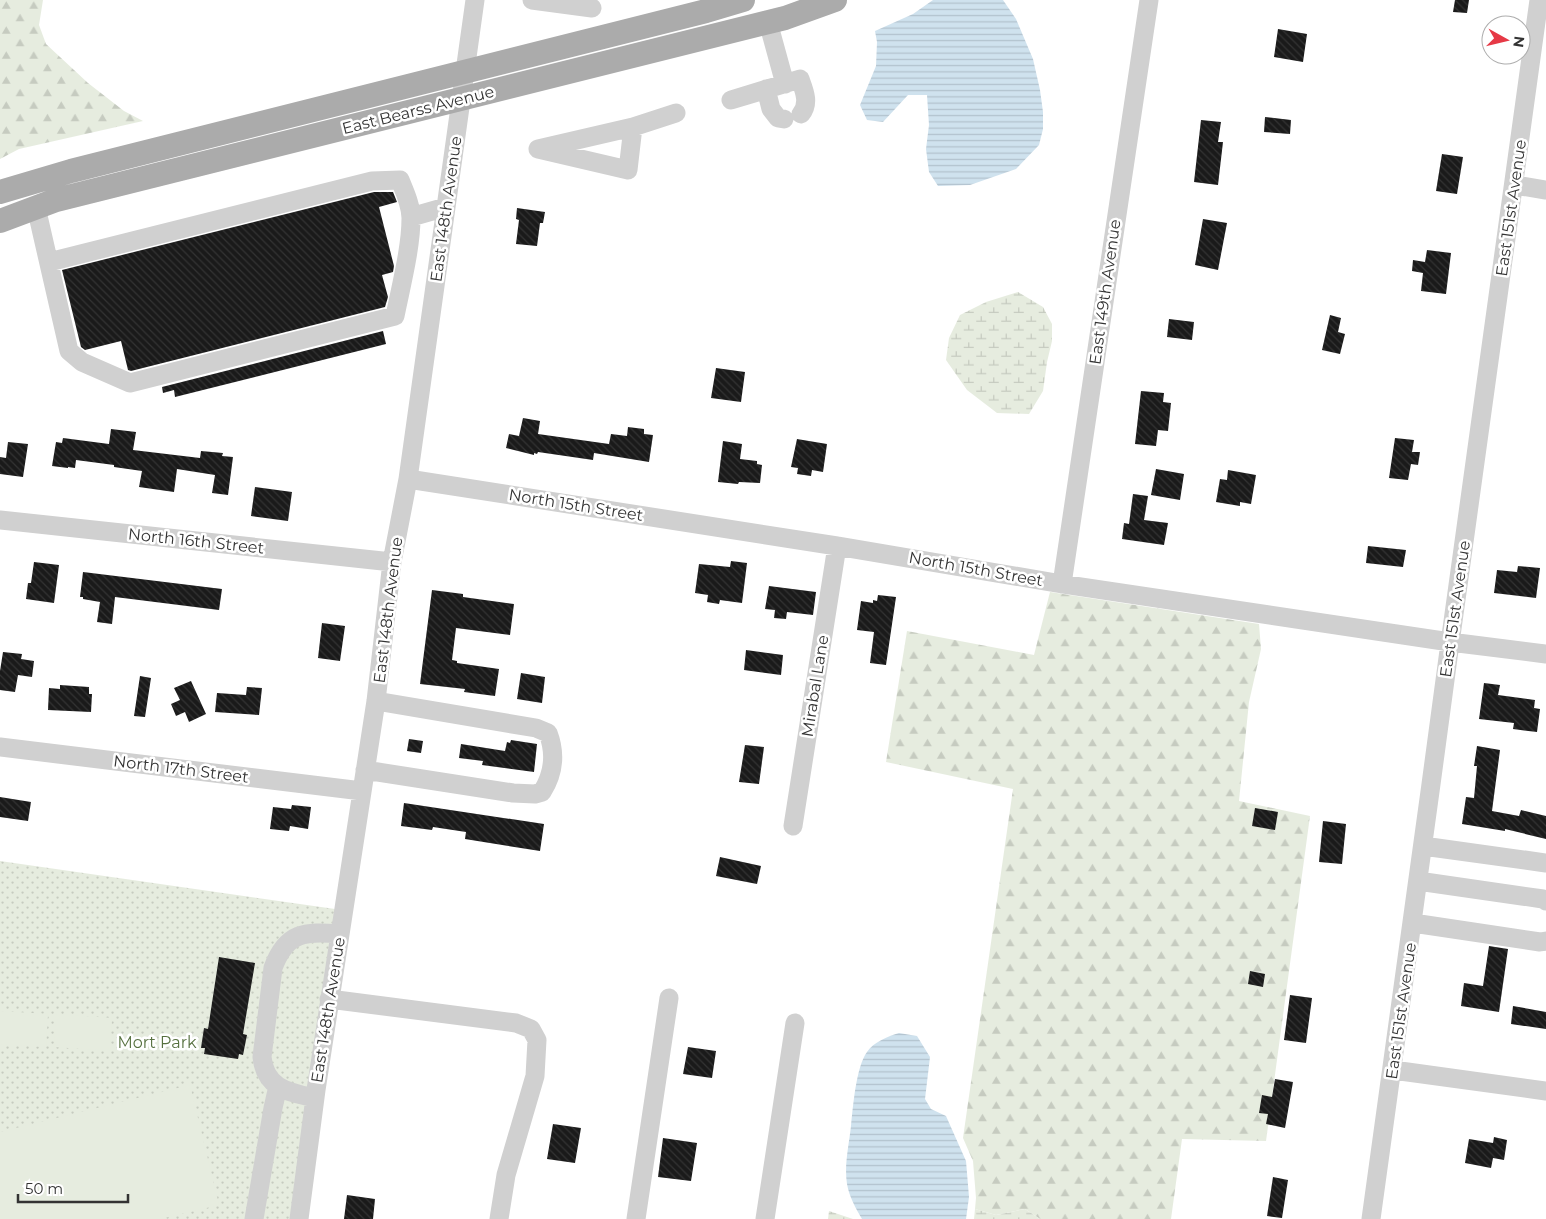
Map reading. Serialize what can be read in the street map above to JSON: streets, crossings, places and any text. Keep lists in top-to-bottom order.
{
  "streets": {
    "main road": ["East Bearss Avenue"],
    "street": [
      "East 151st Avenue",
      "East 148th Avenue",
      "East 149th Avenue",
      "North 15th Street",
      "North 16th Street",
      "Mirabal Lane",
      "North 17th Street"
    ]
  },
  "crossings": [
    ["East Bearss Avenue", "East 148th Avenue"],
    ["East 151st Avenue", "North 15th Street"],
    ["East 148th Avenue", "North 15th Street"],
    ["East 148th Avenue", "North 16th Street"],
    ["East 148th Avenue", "North 17th Street"],
    ["East 149th Avenue", "North 15th Street"],
    ["North 15th Street", "Mirabal Lane"]
  ],
  "parks": ["Mort Park"],
  "scale_bar": "50 m",
  "north": "right"
}
